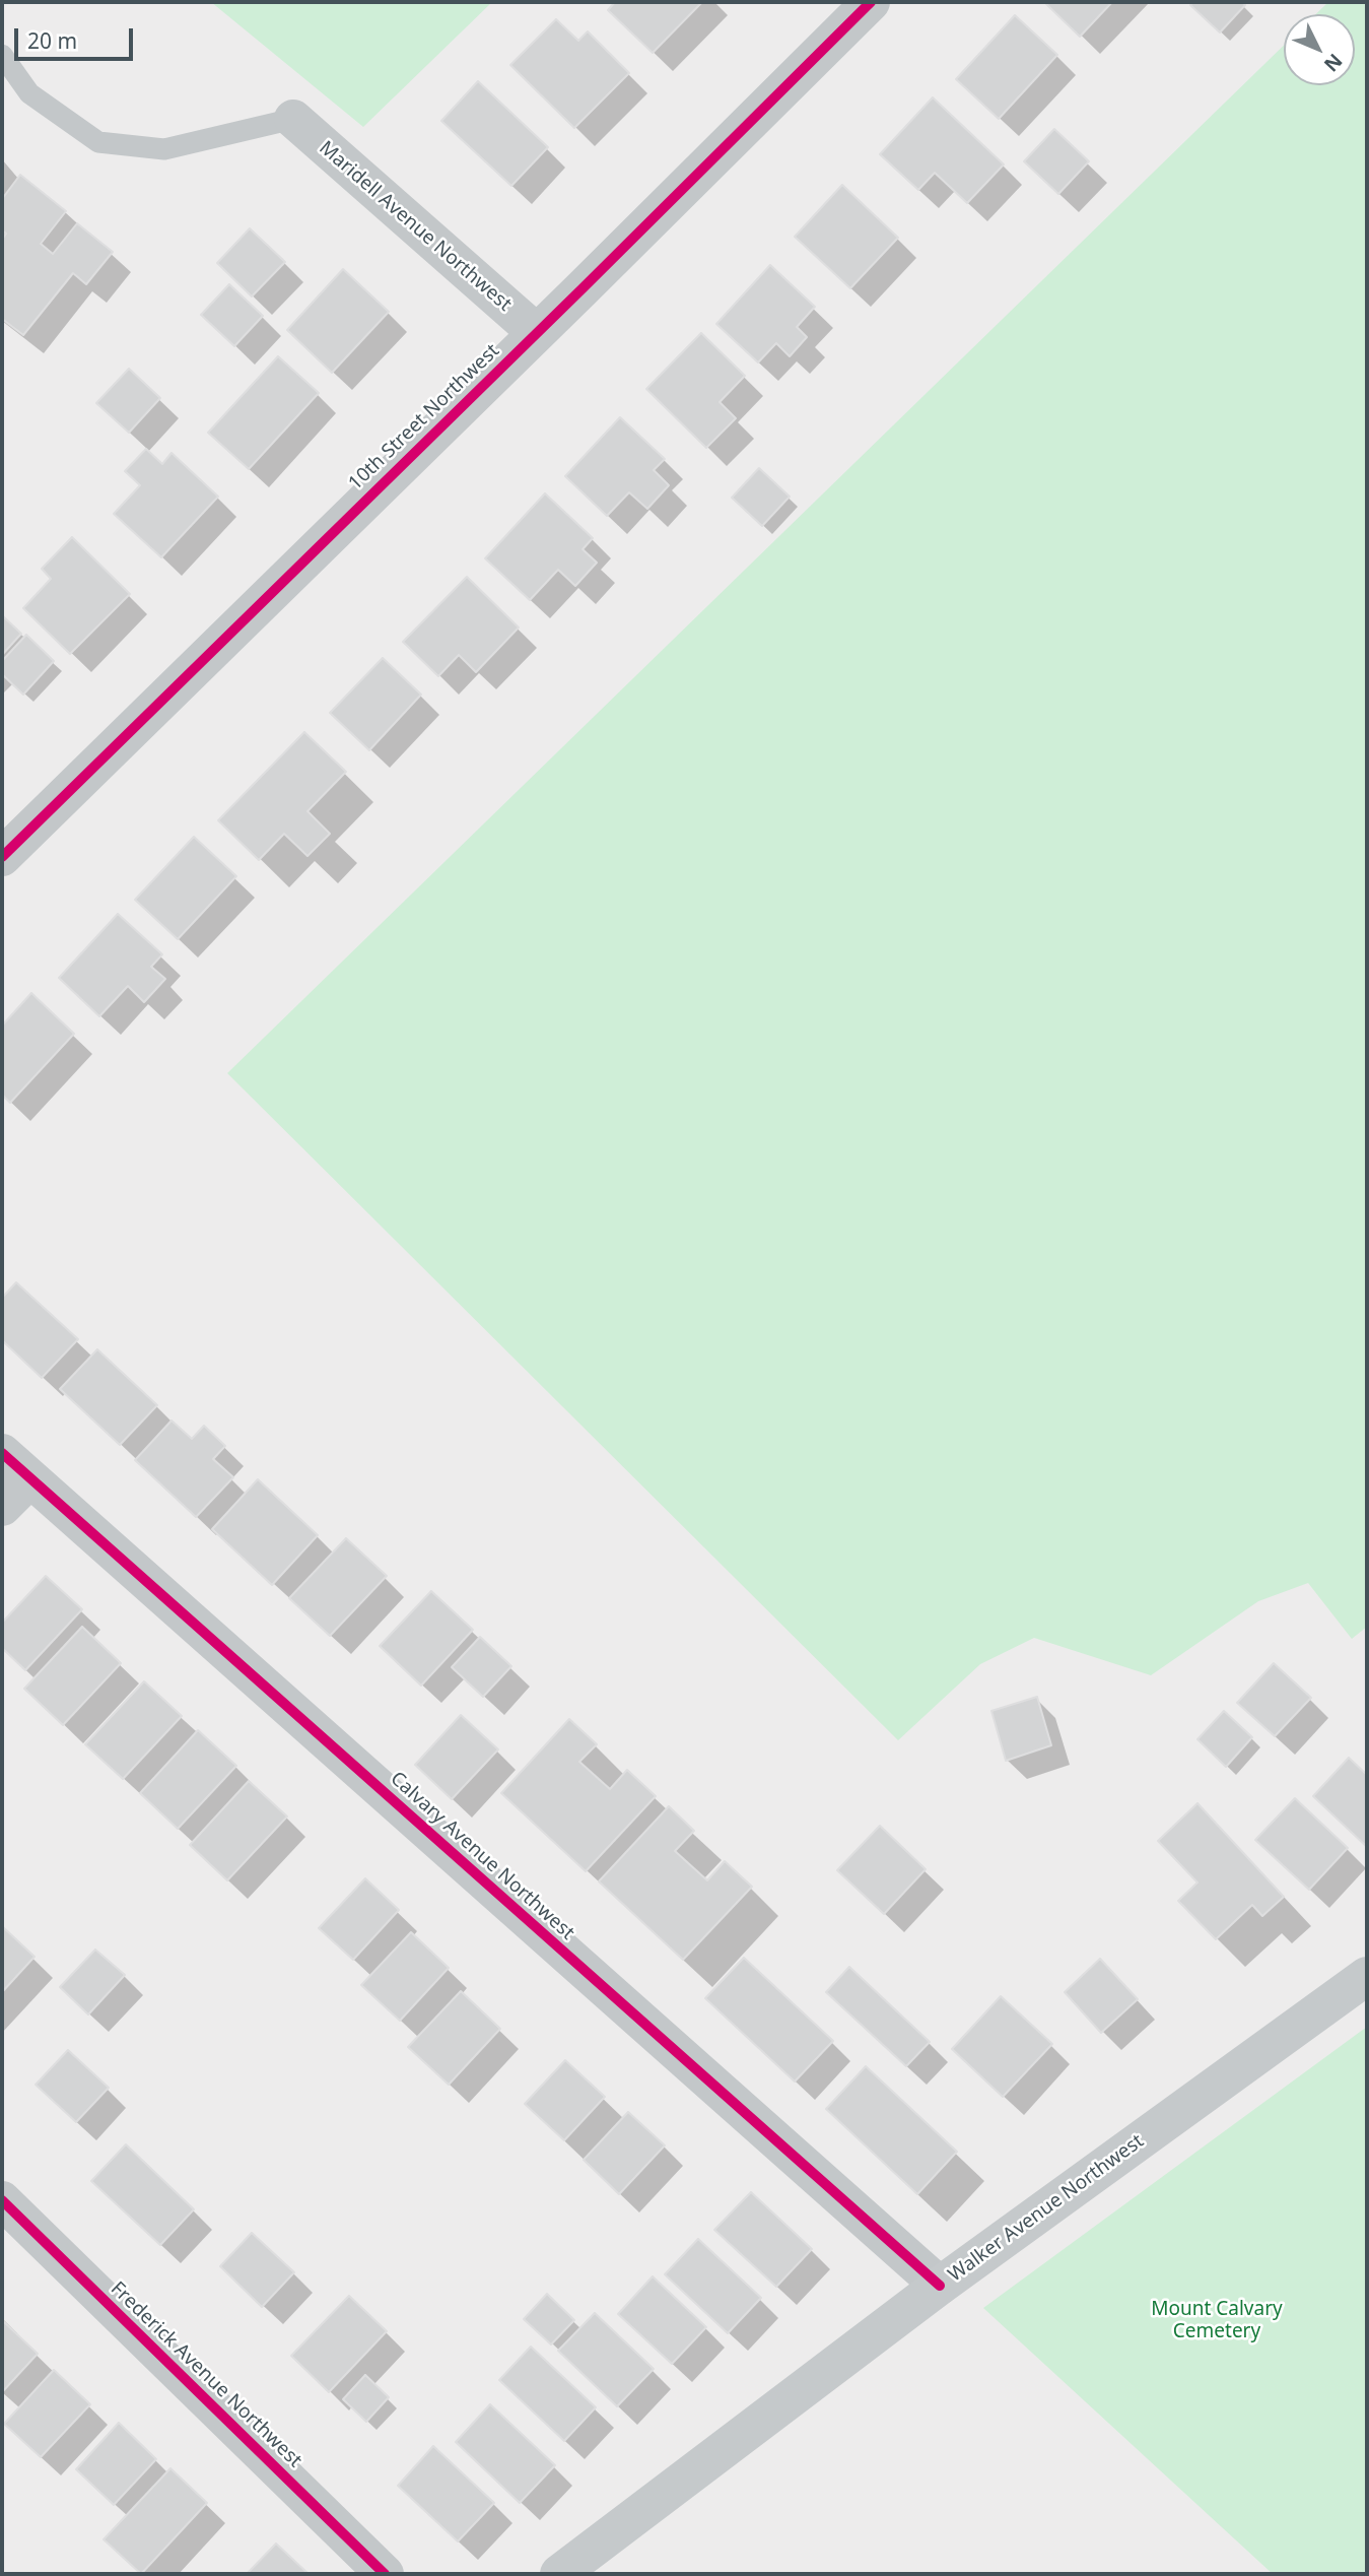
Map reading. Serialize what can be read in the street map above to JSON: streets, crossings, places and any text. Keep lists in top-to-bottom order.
{
  "streets": {
    "main road": ["Walker Avenue Northwest"],
    "street": [
      "Maridell Avenue Northwest",
      "10th Street Northwest",
      "Calvary Avenue Northwest",
      "Frederick Avenue Northwest"
    ]
  },
  "crossings": [
    ["Maridell Avenue Northwest", "10th Street Northwest"],
    ["Calvary Avenue Northwest", "Walker Avenue Northwest"]
  ],
  "parks": ["Mount Calvary Cemetery"],
  "scale_bar": "20 m",
  "north": "bottom right"
}
